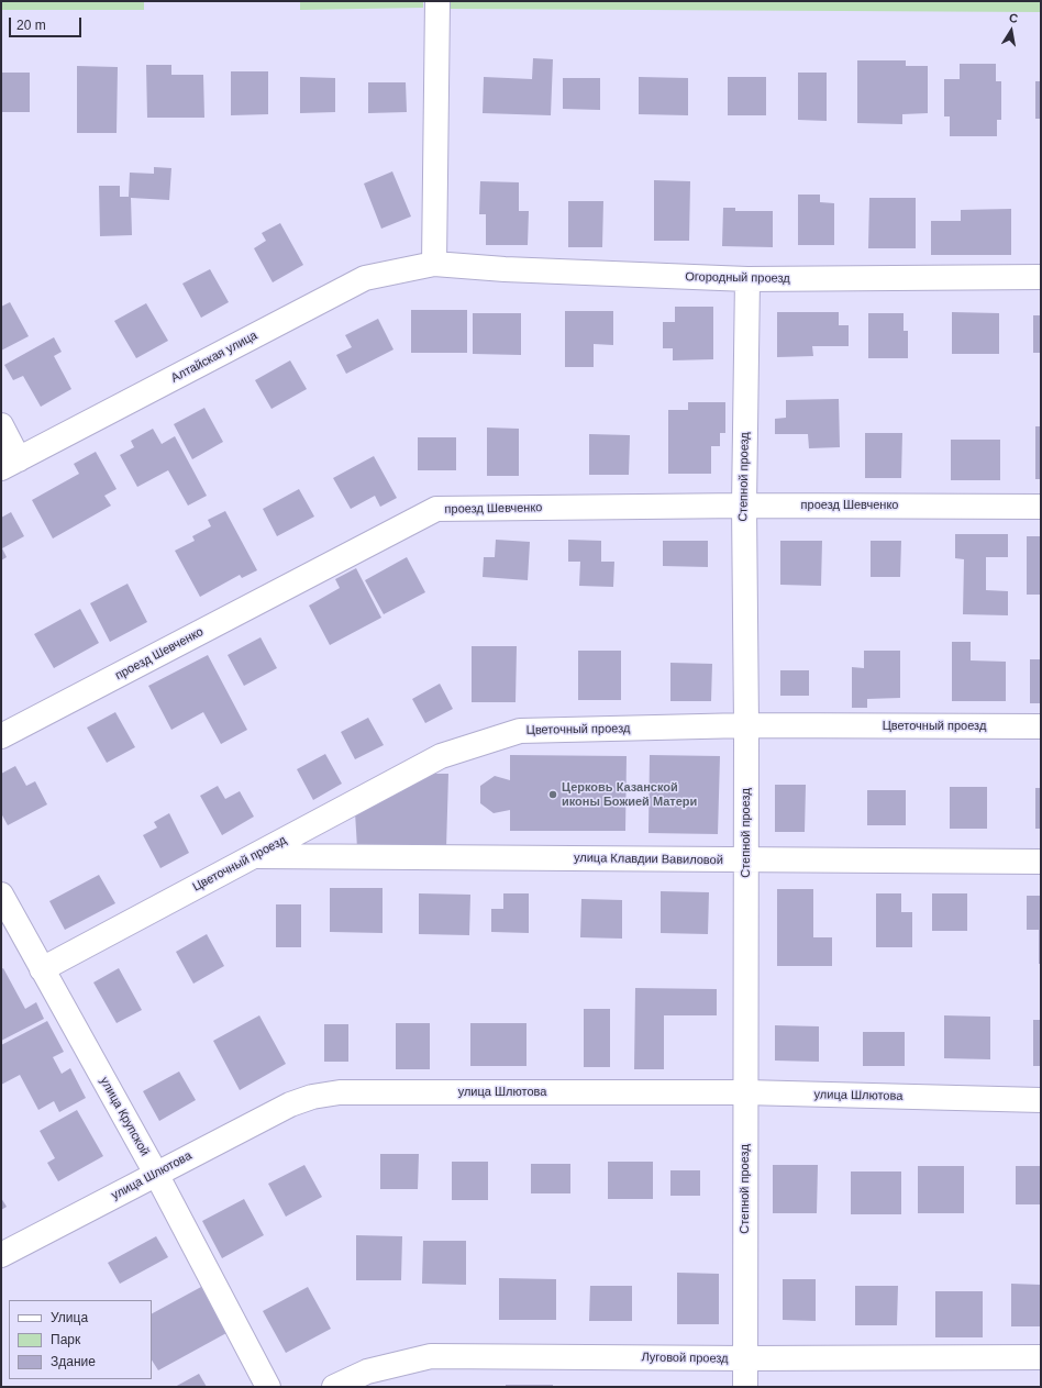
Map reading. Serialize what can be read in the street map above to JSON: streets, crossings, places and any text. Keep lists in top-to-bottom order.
{
  "streets": {
    "street": [
      "Огородный проезд",
      "Алтайская улица",
      "Степной проезд",
      "проезд Шевченко",
      "Цветочный проезд",
      "улица Клавдии Вавиловой",
      "улица Шлютова",
      "улица Крупской",
      "Луговой проезд"
    ]
  },
  "crossings": [
    ["Огородный проезд", "Алтайская улица"],
    ["Огородный проезд", "Степной проезд"],
    ["Степной проезд", "проезд Шевченко"],
    ["Степной проезд", "Цветочный проезд"],
    ["Степной проезд", "улица Клавдии Вавиловой"],
    ["Степной проезд", "улица Шлютова"],
    ["Степной проезд", "Луговой проезд"],
    ["Цветочный проезд", "улица Клавдии Вавиловой"],
    ["Цветочный проезд", "улица Крупской"],
    ["улица Шлютова", "улица Крупской"]
  ],
  "places": ["Церковь Казанской иконы Божией Матери"],
  "legend": ["Улица", "Парк", "Здание"],
  "scale_bar": "20 m",
  "north": "top"
}
